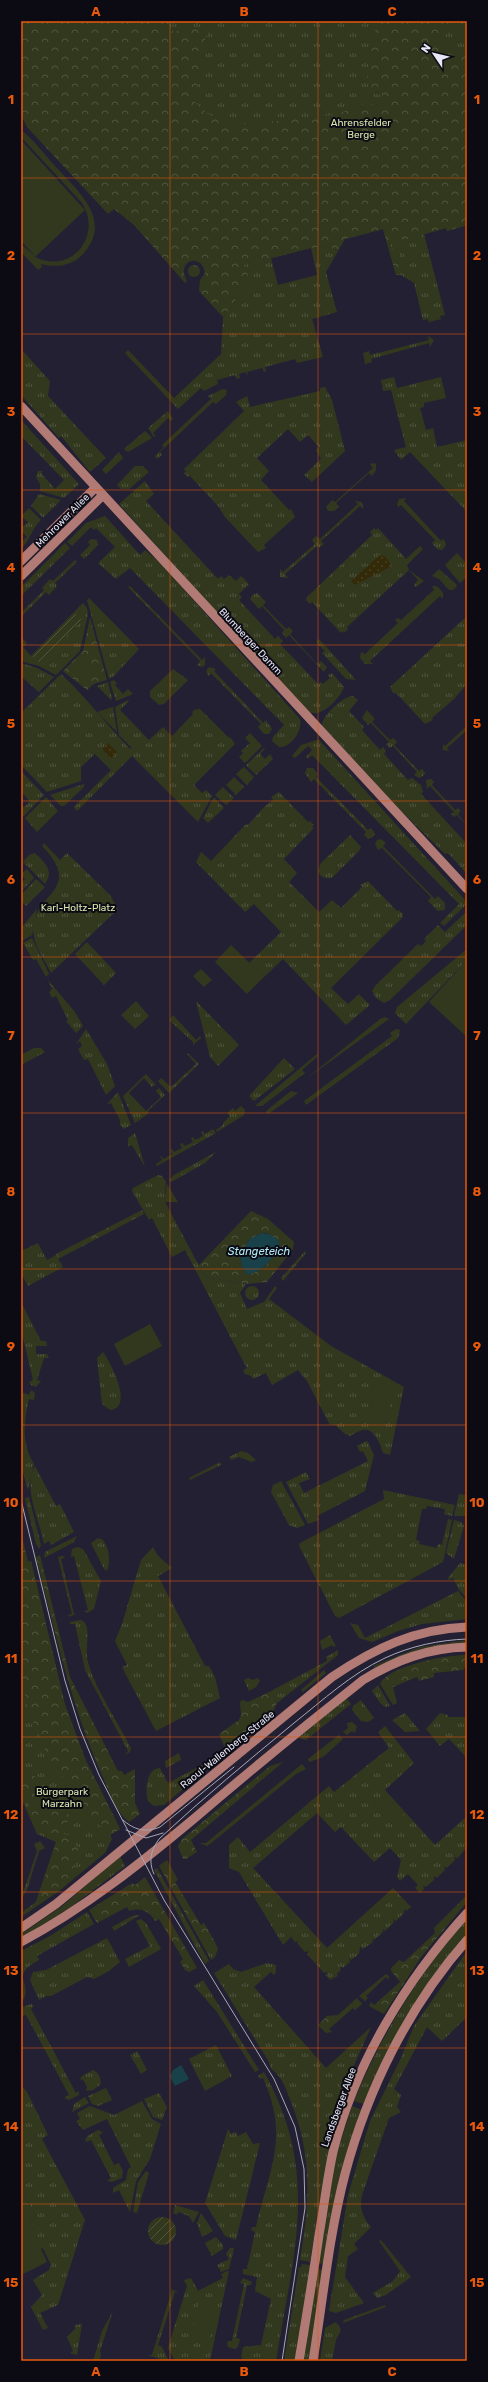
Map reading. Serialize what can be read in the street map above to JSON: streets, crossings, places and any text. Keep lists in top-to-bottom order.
{
  "streets": {
    "main road": [
      "Mehrower Allee",
      "Blumberger Damm",
      "Raoul-Wallenberg-Straße",
      "Landsberger Allee"
    ]
  },
  "crossings": [
    ["Mehrower Allee", "Blumberger Damm"]
  ],
  "water": ["Stangeteich"],
  "parks": ["Ahrensfelder Berge", "Karl-Holtz-Platz", "Bürgerpark Marzahn"],
  "north": "top left",
  "grid": {
    "columns": ["A", "B", "C"],
    "rows": [
      "1",
      "2",
      "3",
      "4",
      "5",
      "6",
      "7",
      "8",
      "9",
      "10",
      "11",
      "12",
      "13",
      "14",
      "15"
    ]
  }
}
